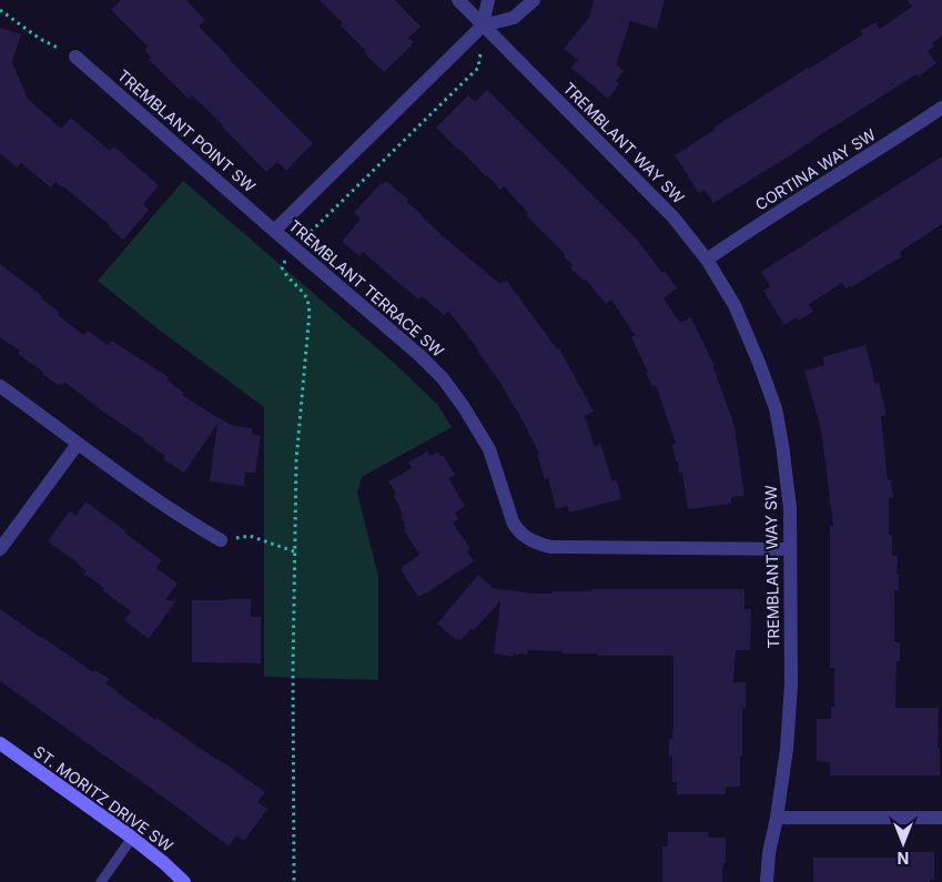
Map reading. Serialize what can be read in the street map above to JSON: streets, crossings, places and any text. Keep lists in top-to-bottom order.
{
  "streets": {
    "street": [
      "TREMBLANT POINT SW",
      "TREMBLANT WAY SW",
      "CORTINA WAY SW",
      "TREMBLANT TERRACE SW",
      "ST. MORITZ DRIVE SW"
    ]
  },
  "crossings": [
    ["TREMBLANT POINT SW", "TREMBLANT TERRACE SW"],
    ["TREMBLANT WAY SW", "CORTINA WAY SW"],
    ["TREMBLANT WAY SW", "TREMBLANT TERRACE SW"]
  ],
  "north": "bottom"
}
